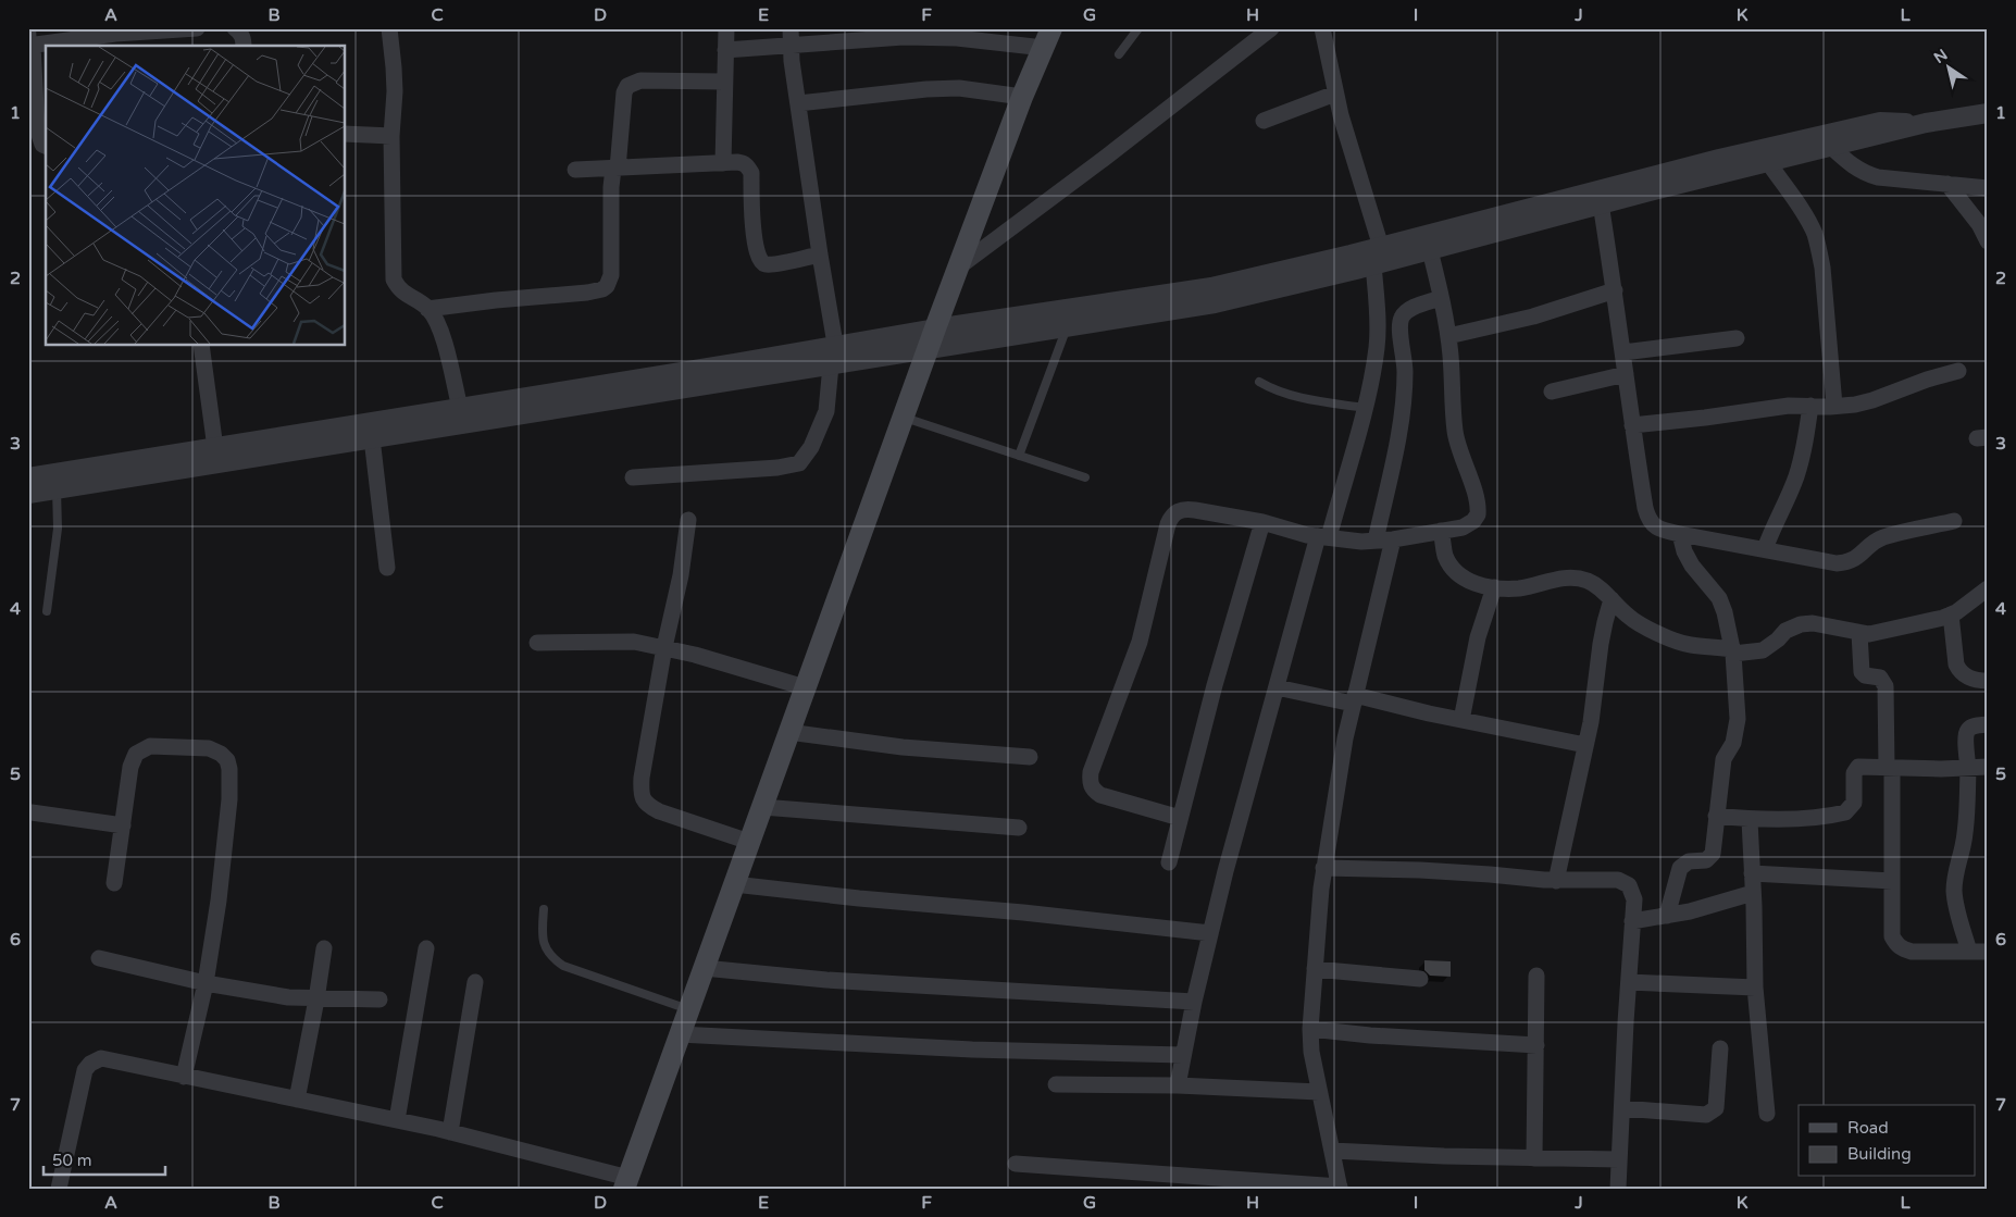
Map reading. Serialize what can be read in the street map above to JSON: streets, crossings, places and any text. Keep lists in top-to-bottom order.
{
  "legend": ["Road", "Building"],
  "scale_bar": "50 m",
  "north": "top left",
  "grid": {
    "columns": [
      "A",
      "B",
      "C",
      "D",
      "E",
      "F",
      "G",
      "H",
      "I",
      "J",
      "K",
      "L"
    ],
    "rows": [
      "1",
      "2",
      "3",
      "4",
      "5",
      "6",
      "7"
    ]
  }
}
